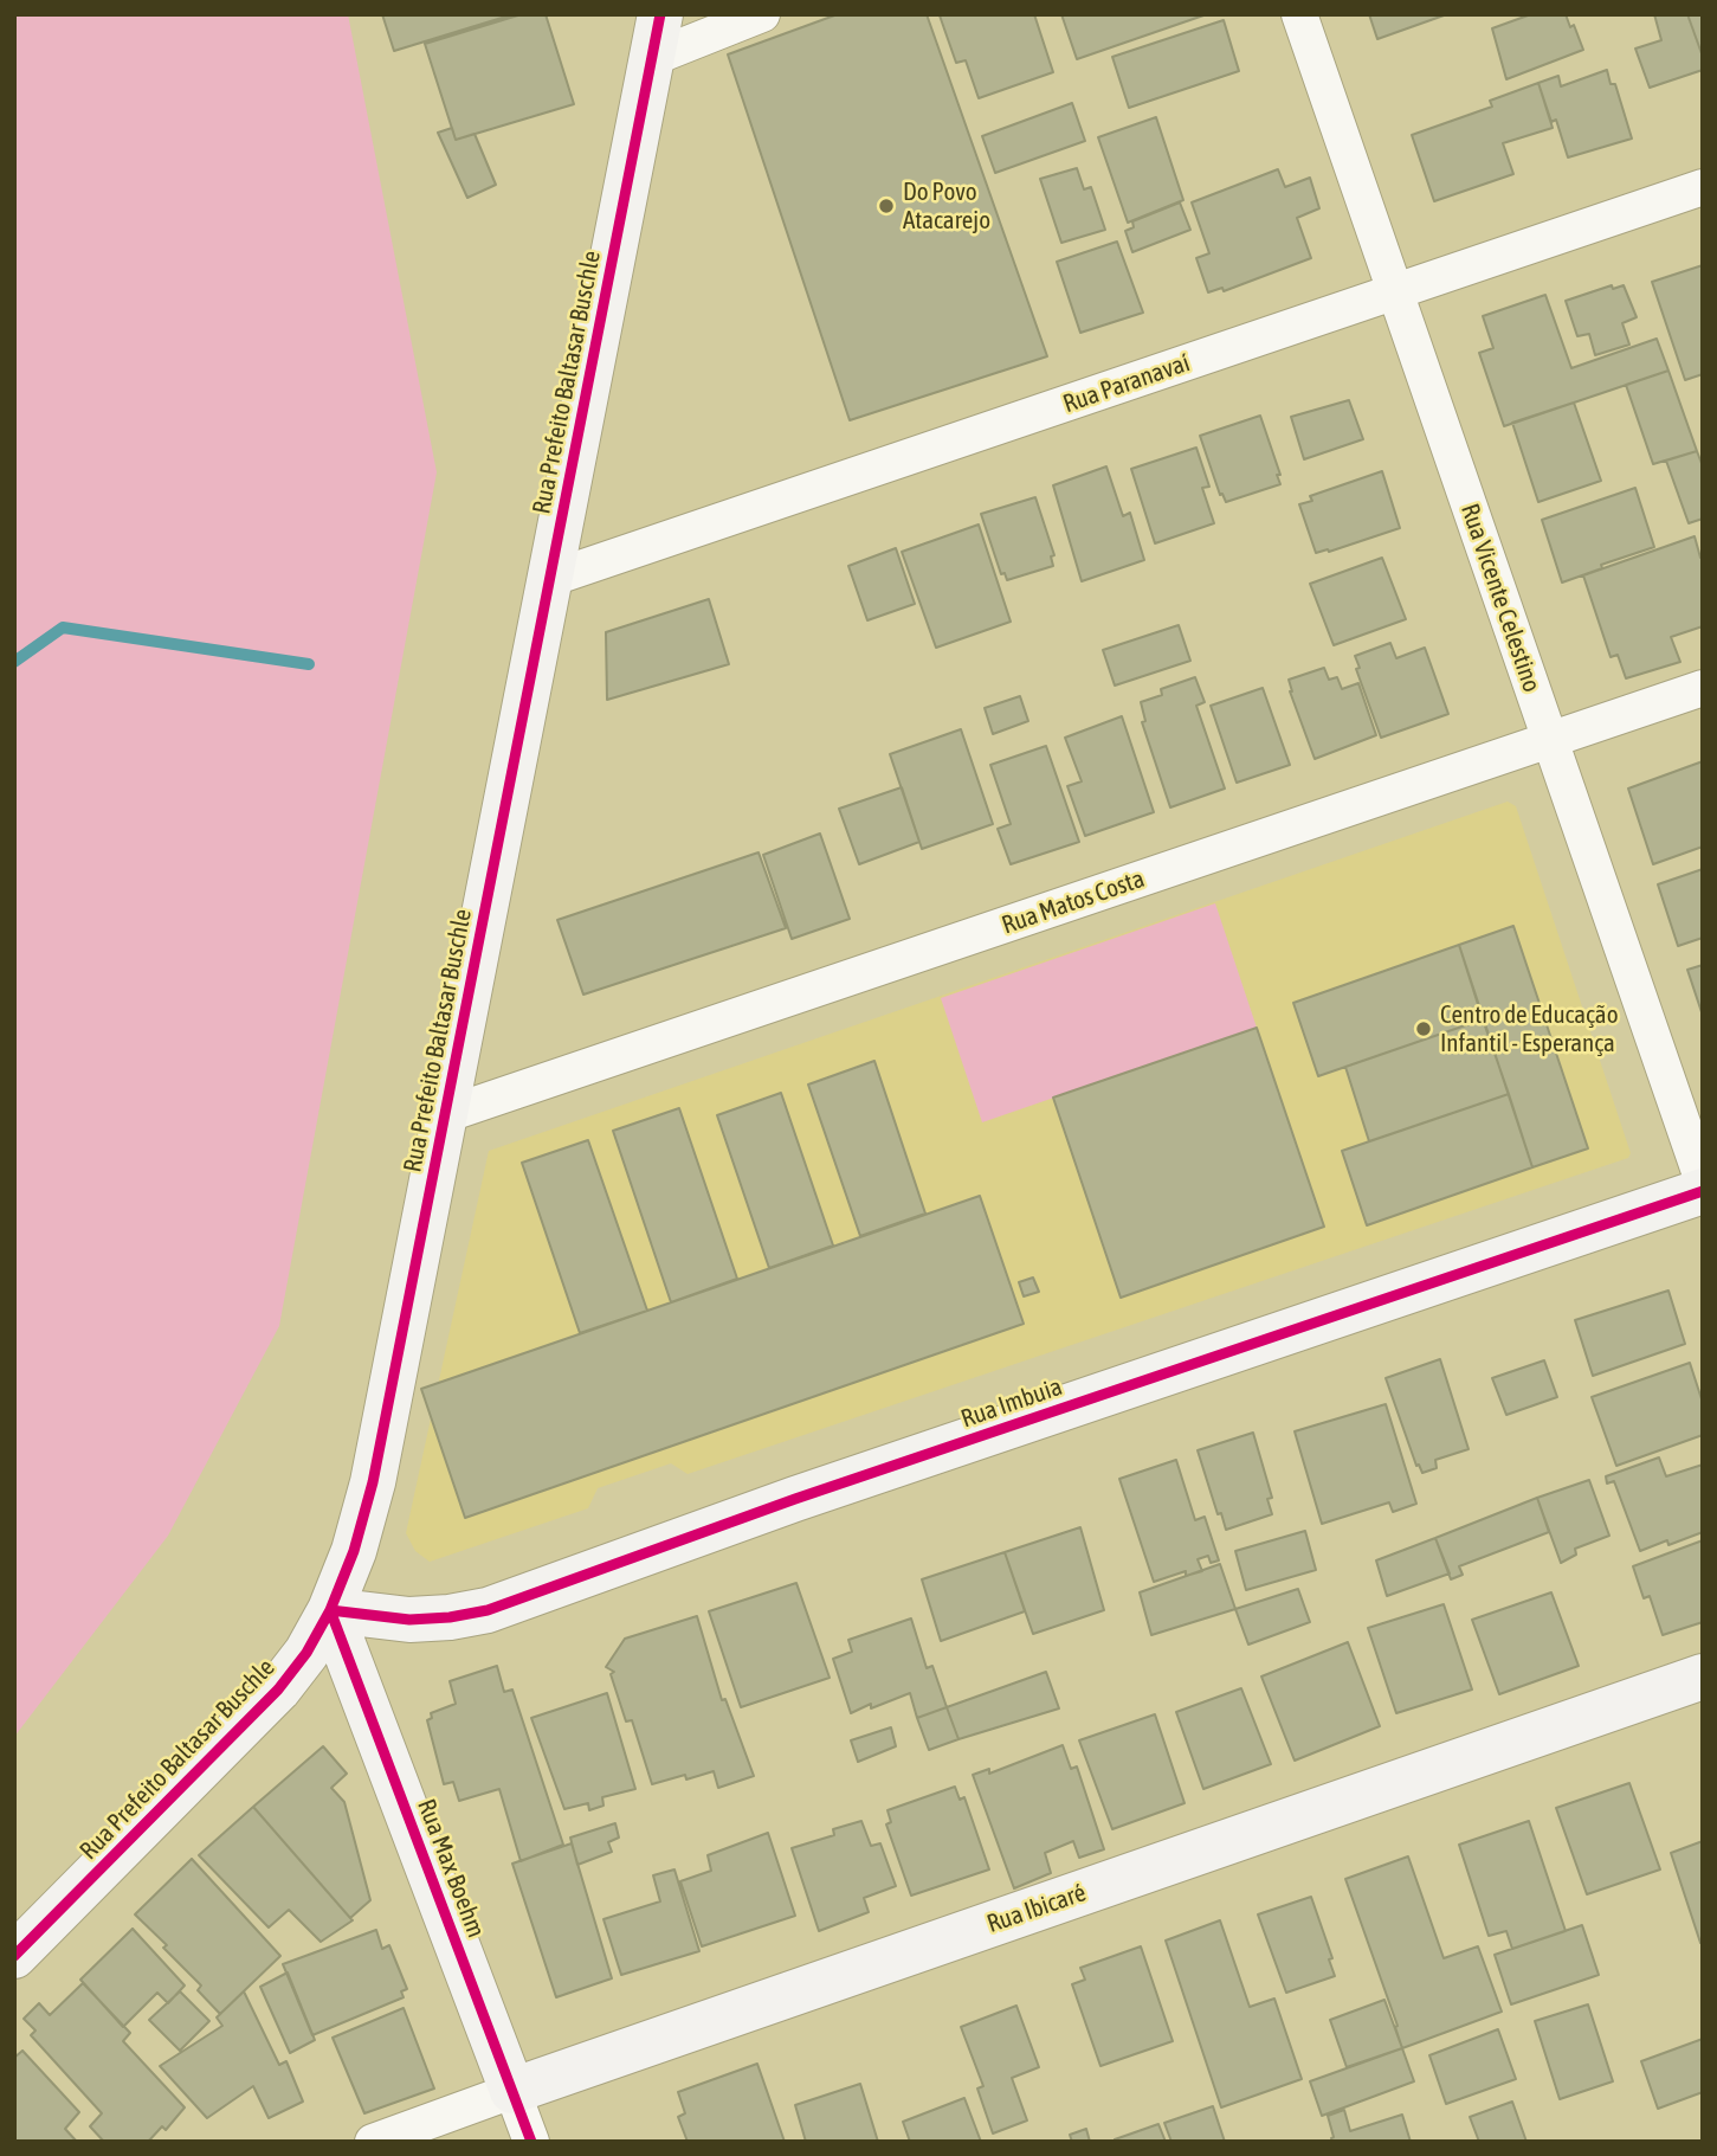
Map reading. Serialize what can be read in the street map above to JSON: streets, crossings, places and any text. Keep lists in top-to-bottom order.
{
  "streets": {
    "street": [
      "Rua Prefeito Baltasar Buschle",
      "Rua Paranavaí",
      "Rua Vicente Celestino",
      "Rua Matos Costa",
      "Rua Imbuia",
      "Rua Max Boehm",
      "Rua Ibicaré"
    ]
  },
  "crossings": [
    ["Rua Prefeito Baltasar Buschle", "Rua Paranavaí"],
    ["Rua Prefeito Baltasar Buschle", "Rua Matos Costa"],
    ["Rua Prefeito Baltasar Buschle", "Rua Imbuia"],
    ["Rua Prefeito Baltasar Buschle", "Rua Max Boehm"],
    ["Rua Paranavaí", "Rua Vicente Celestino"],
    ["Rua Vicente Celestino", "Rua Matos Costa"],
    ["Rua Imbuia", "Rua Max Boehm"],
    ["Rua Max Boehm", "Rua Ibicaré"]
  ],
  "places": ["Do Povo Atacarejo", "Centro de Educação Infantil - Esperança"]
}
